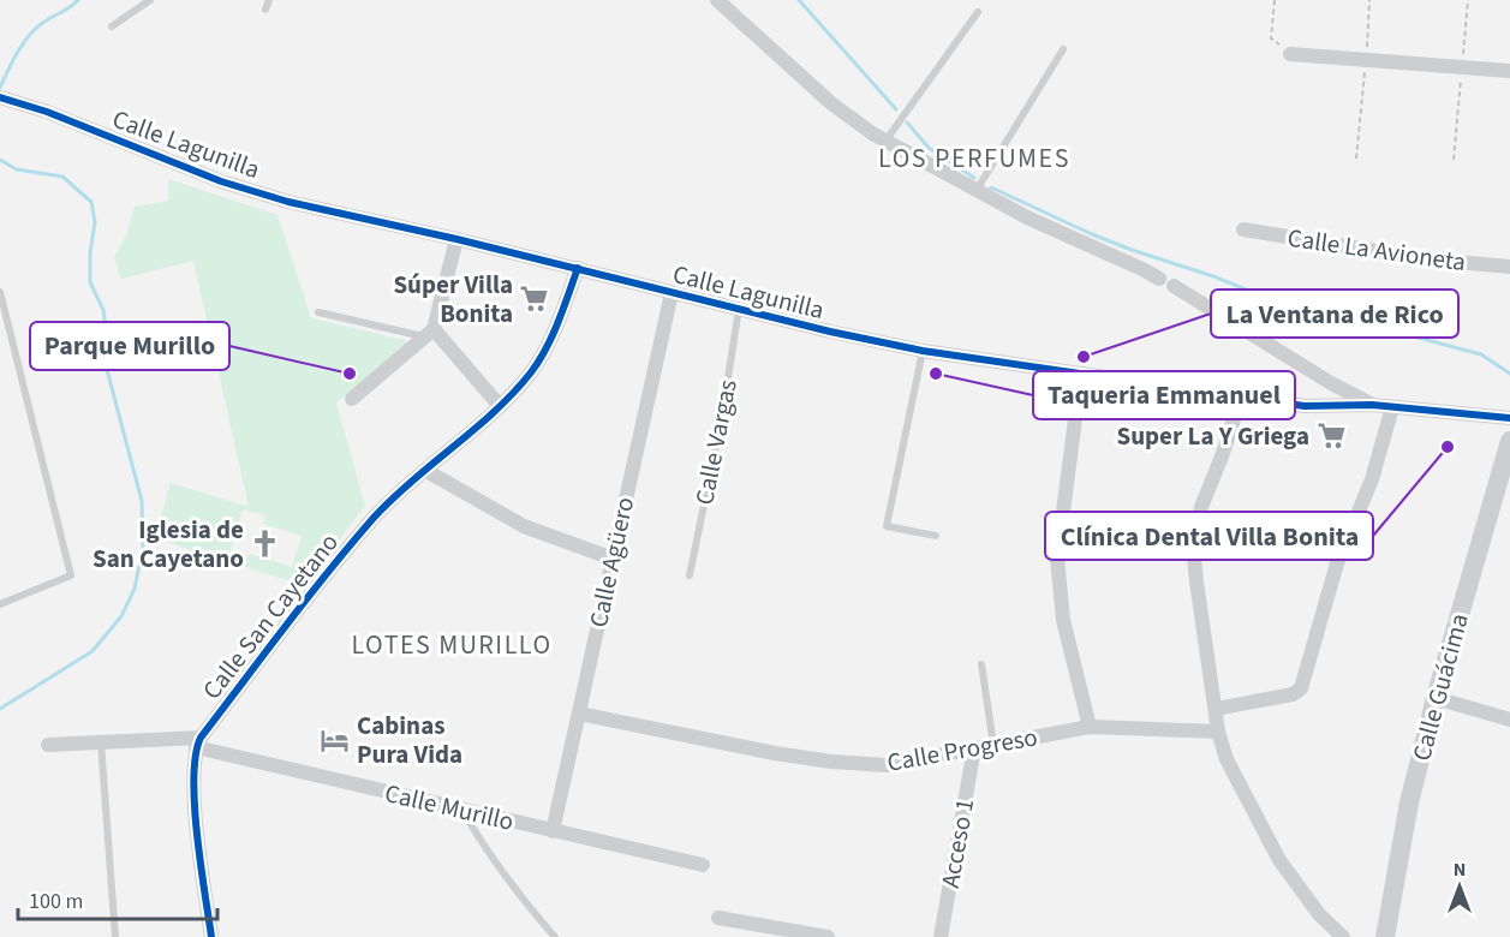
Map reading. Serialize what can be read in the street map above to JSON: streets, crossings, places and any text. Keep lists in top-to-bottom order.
{
  "streets": {
    "main road": ["Calle Guácima"],
    "street": [
      "Calle Lagunilla",
      "Calle La Avioneta",
      "Calle Agüero",
      "Calle San Cayetano",
      "Calle Progreso",
      "Calle Murillo",
      "Acceso 1"
    ],
    "lane": ["Calle Vargas"]
  },
  "crossings": [
    ["Calle Lagunilla", "Calle Vargas"],
    ["Calle Lagunilla", "Calle Agüero"],
    ["Calle Lagunilla", "Calle San Cayetano"],
    ["Calle Agüero", "Calle Progreso"],
    ["Calle Agüero", "Calle Murillo"],
    ["Calle San Cayetano", "Calle Murillo"],
    ["Calle Progreso", "Acceso 1"]
  ],
  "districts": ["LOS PERFUMES", "LOTES MURILLO"],
  "places": {
    "supermarket": ["Súper Villa Bonita", "Super La Y Griega"],
    "other": [
      "La Ventana de Rico",
      "Parque Murillo",
      "Taqueria Emmanuel",
      "Clínica Dental Villa Bonita"
    ],
    "church": ["Iglesia de San Cayetano"],
    "hotel": ["Cabinas Pura Vida"]
  },
  "scale_bar": "100 m",
  "north": "top"
}
